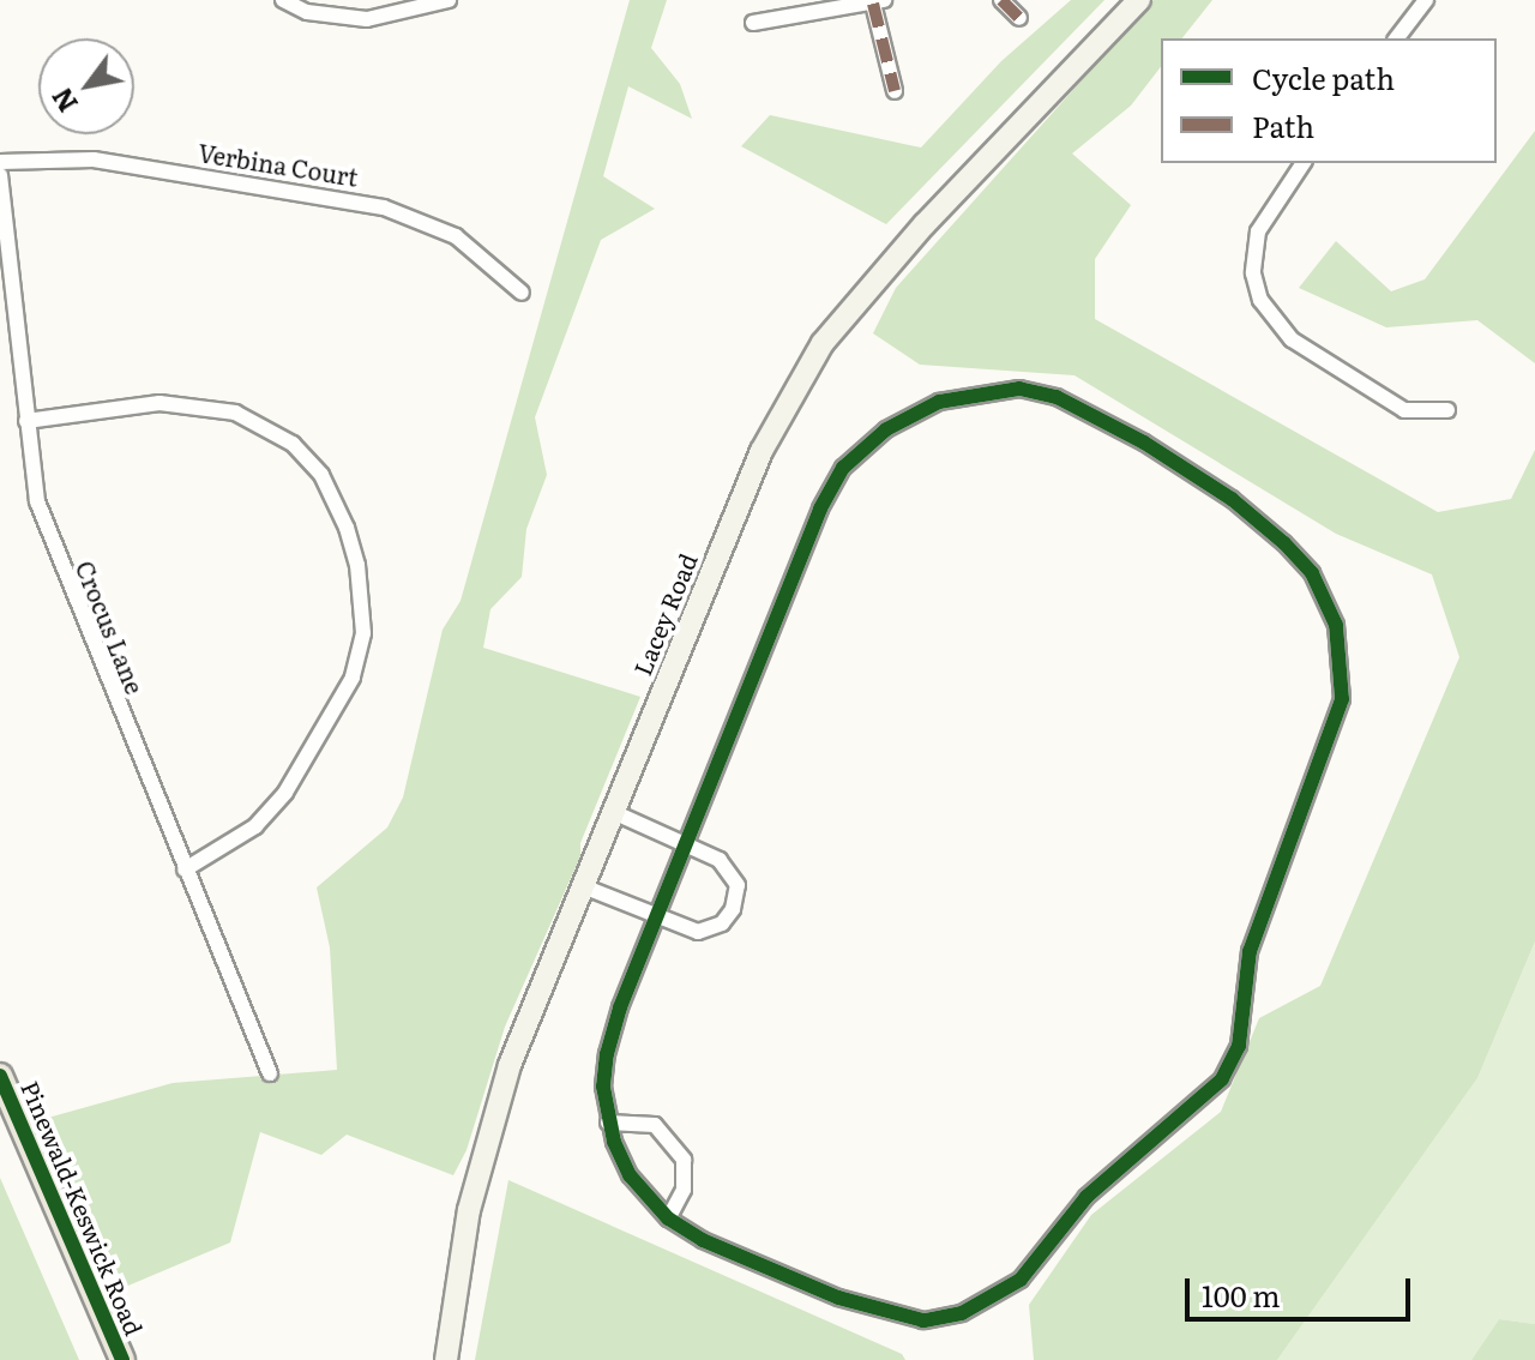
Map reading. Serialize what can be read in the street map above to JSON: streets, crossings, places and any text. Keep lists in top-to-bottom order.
{
  "streets": {
    "main road": ["Lacey Road", "Pinewald-Keswick Road"],
    "street": ["Verbina Court", "Crocus Lane"]
  },
  "legend": ["Cycle path", "Path"],
  "scale_bar": "100 m",
  "north": "bottom left"
}
